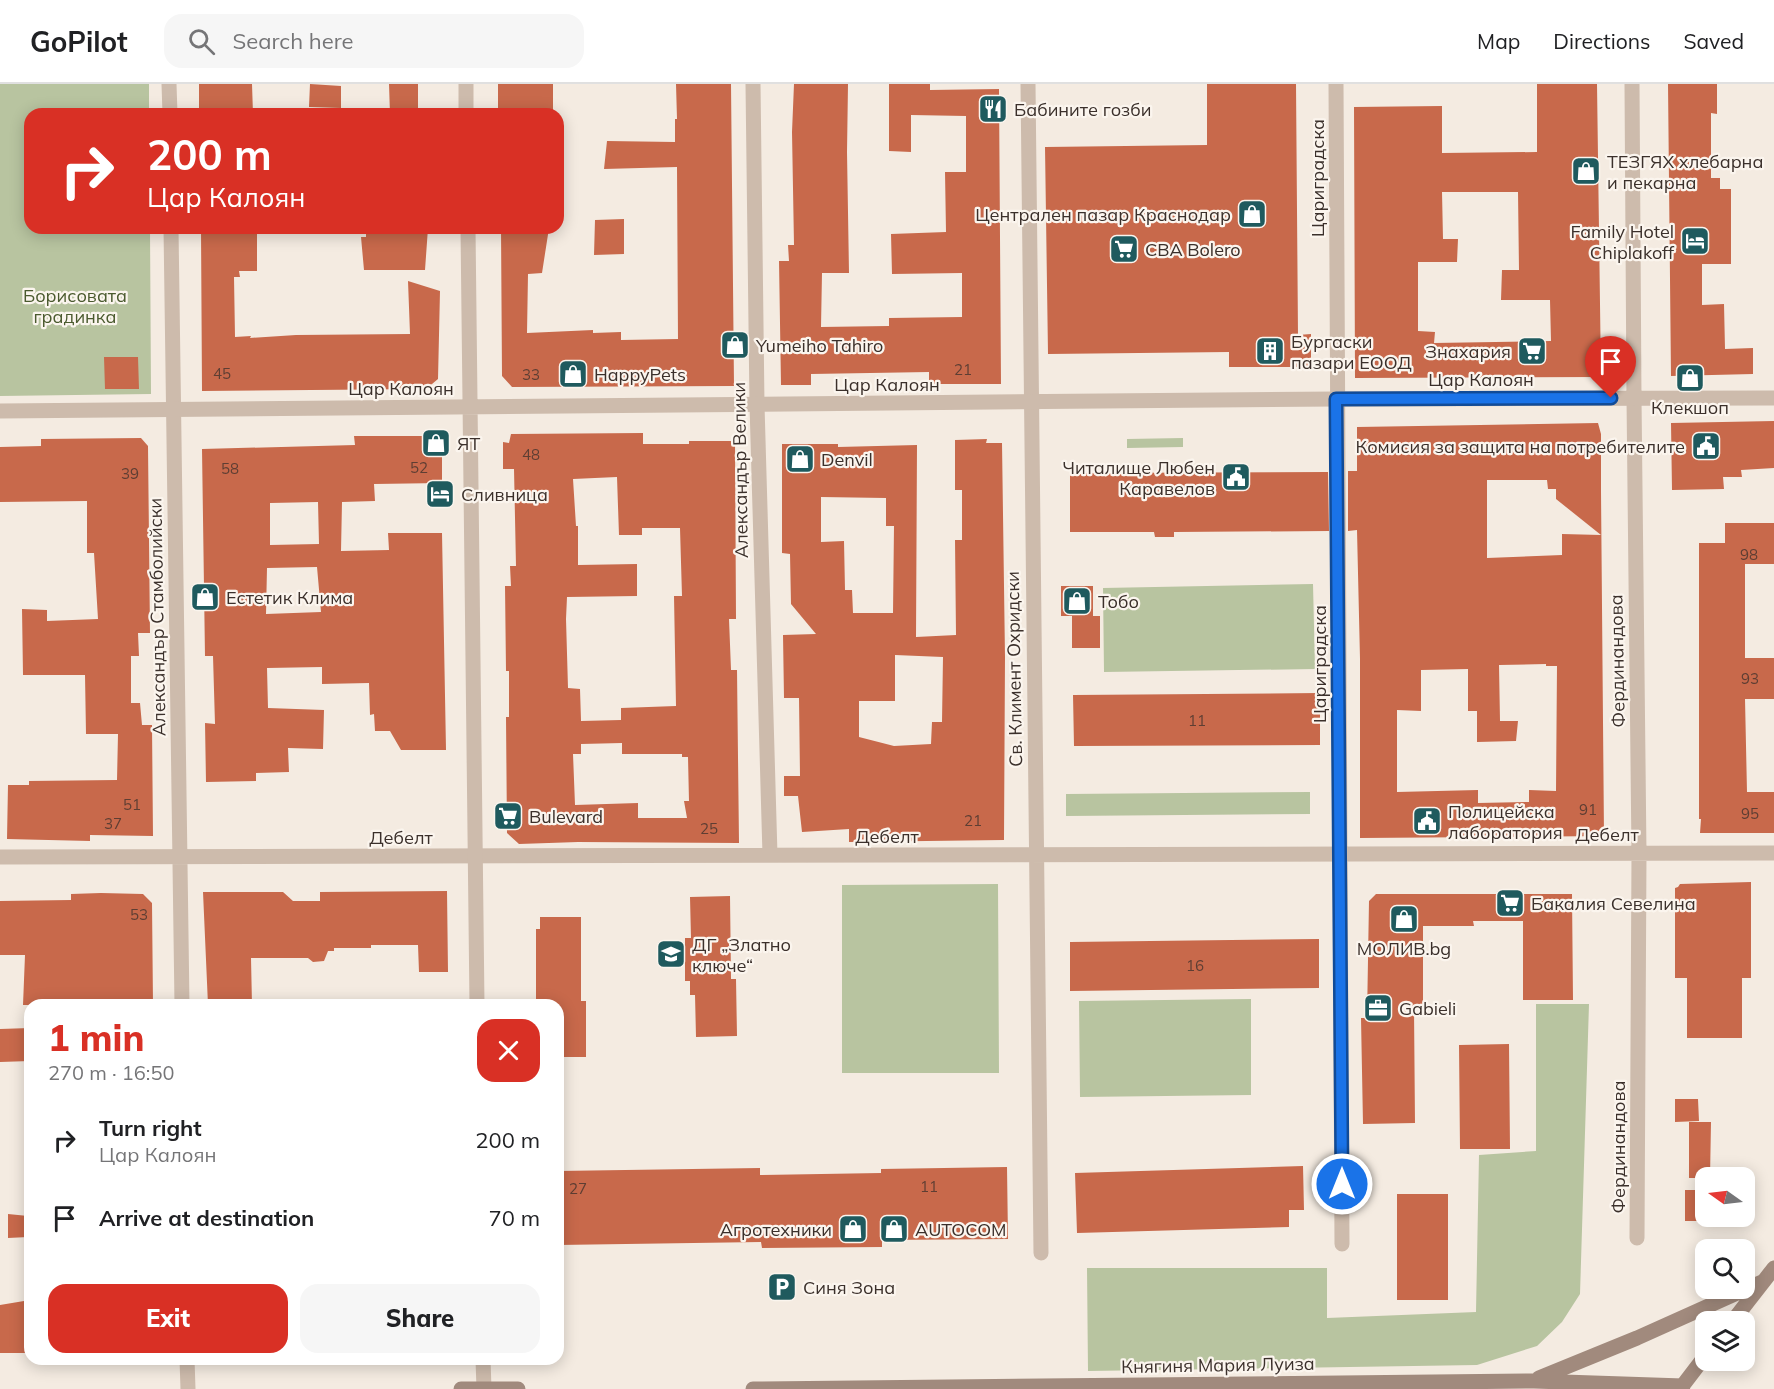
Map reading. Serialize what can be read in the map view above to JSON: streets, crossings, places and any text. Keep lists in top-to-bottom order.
{
  "streets": {
    "main road": ["Княгиня Мария Луиза"],
    "street": [
      "Цариградска",
      "Цар Калоян",
      "Александър Велики",
      "Александър Стамболийски",
      "Фердинандова",
      "Св. Климент Охридски",
      "Дебелт"
    ]
  },
  "crossings": [
    ["Цариградска", "Цар Калоян"],
    ["Цариградска", "Дебелт"],
    ["Цар Калоян", "Александър Велики"],
    ["Цар Калоян", "Александър Стамболийски"],
    ["Цар Калоян", "Фердинандова"],
    ["Цар Калоян", "Св. Климент Охридски"],
    ["Александър Велики", "Дебелт"],
    ["Александър Стамболийски", "Дебелт"],
    ["Фердинандова", "Дебелт"],
    ["Св. Климент Охридски", "Дебелт"]
  ],
  "parks": ["Борисовата градинка"],
  "places": {
    "restaurant": ["Бабините гозби"],
    "shop": [
      "ТЕЗГЯХ хлебарна и пекарна",
      "Централен пазар Краснодар",
      "Yumeiho Tahiro",
      "HappyPets",
      "Клекшоп",
      "ЯТ",
      "Denvil",
      "Естетик Клима",
      "Тобо",
      "МОЛИВ.bg",
      "Агротехники",
      "AUTOCOM"
    ],
    "hotel": ["Family Hotel Chiplakoff", "Сливница"],
    "supermarket": [
      "CBA Bolero",
      "Знахария",
      "Bulevard",
      "Бакалия Севелина"
    ],
    "building": ["Бургаски пазари ЕООД"],
    "public building": ["Комисия за защита на потребителите", "Читалище Любен Каравелов", "Полицейска лаборатория"],
    "school or university": ["ДГ „Златно ключе“"],
    "office": ["Gabieli"],
    "parking": ["Синя Зона"]
  },
  "house_numbers": [
    "21",
    "45",
    "33",
    "48",
    "52",
    "58",
    "39",
    "98",
    "93",
    "11",
    "51",
    "91",
    "95",
    "21",
    "37",
    "25",
    "53",
    "16",
    "11",
    "27"
  ],
  "north": "left",
  "page": {
    "header": "GoPilot",
    "search": "Search here",
    "nav": ["Map", "Directions", "Saved"],
    "turn": ["200 m", "Цар Калоян"],
    "heading": ["1 min", "270 m · 16:50"],
    "list": [
      {
        "name": "Turn right",
        "note": "Цар Калоян",
        "value": "200 m"
      },
      {
        "name": "Arrive at destination",
        "value": "70 m"
      }
    ],
    "buttons": ["Exit", "Share"]
  }
}
